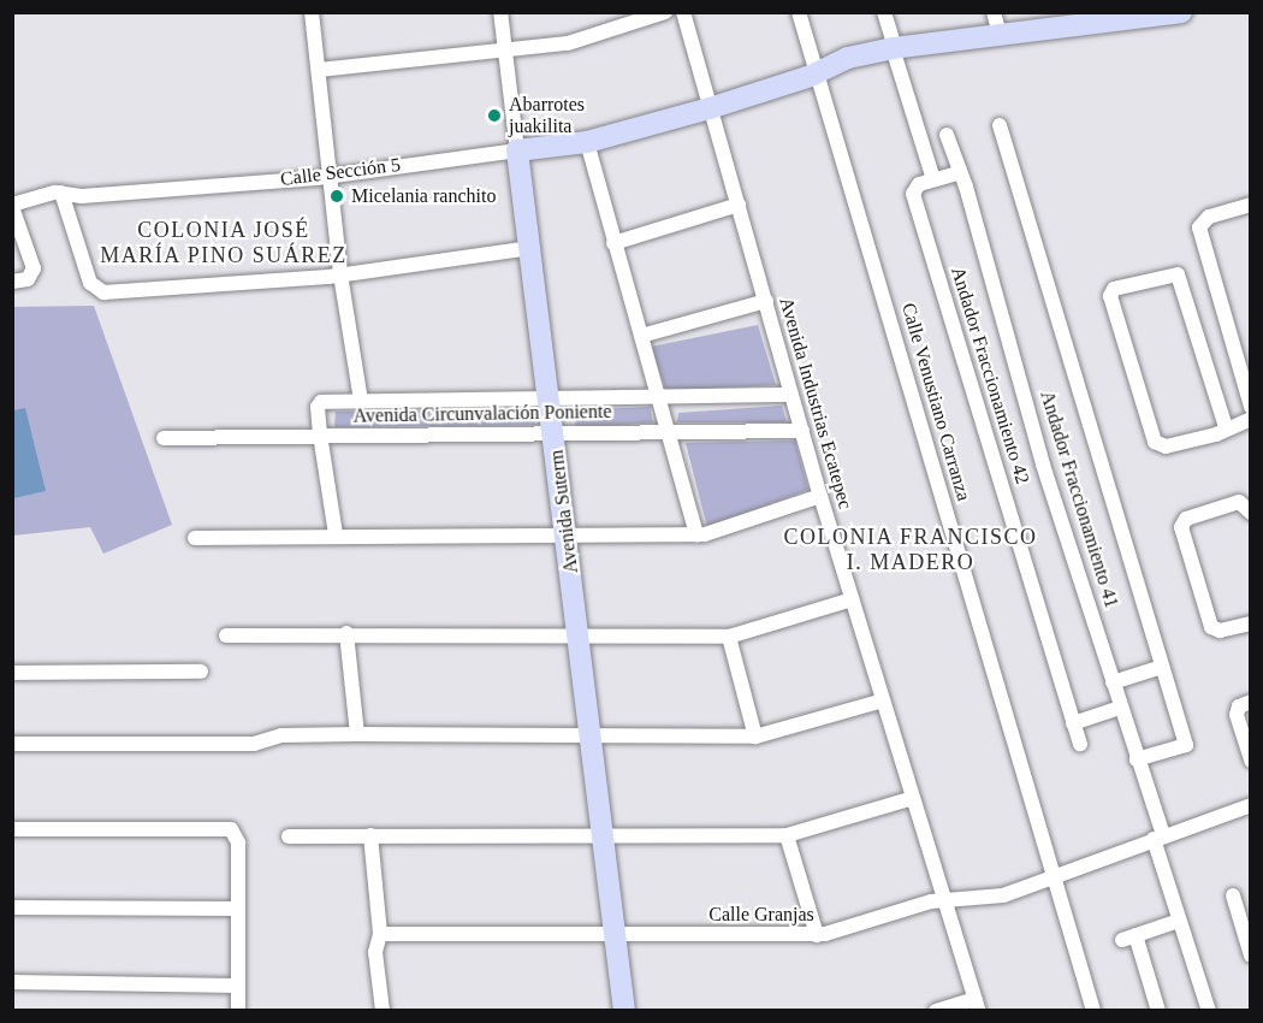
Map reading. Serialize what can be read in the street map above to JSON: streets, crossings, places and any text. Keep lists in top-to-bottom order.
{
  "streets": {
    "street": [
      "Calle Sección 5",
      "Andador Fraccionamiento 42",
      "Calle Venustiano Carranza",
      "Avenida Industrias Ecatepec",
      "Avenida Circunvalación Poniente",
      "Andador Fraccionamiento 41",
      "Avenida Suterm",
      "Calle Granjas"
    ]
  },
  "crossings": [
    ["Calle Sección 5", "Calle Venustiano Carranza"],
    ["Calle Sección 5", "Avenida Industrias Ecatepec"],
    ["Calle Sección 5", "Avenida Suterm"],
    ["Calle Venustiano Carranza", "Calle Granjas"],
    ["Avenida Industrias Ecatepec", "Avenida Circunvalación Poniente"],
    ["Avenida Industrias Ecatepec", "Calle Granjas"],
    ["Avenida Circunvalación Poniente", "Avenida Suterm"],
    ["Andador Fraccionamiento 41", "Calle Granjas"],
    ["Avenida Suterm", "Calle Granjas"]
  ],
  "districts": ["COLONIA JOSÉ MARÍA PINO SUÁREZ", "COLONIA FRANCISCO I. MADERO"],
  "places": ["Abarrotes juakilita", "Micelania ranchito"]
}
